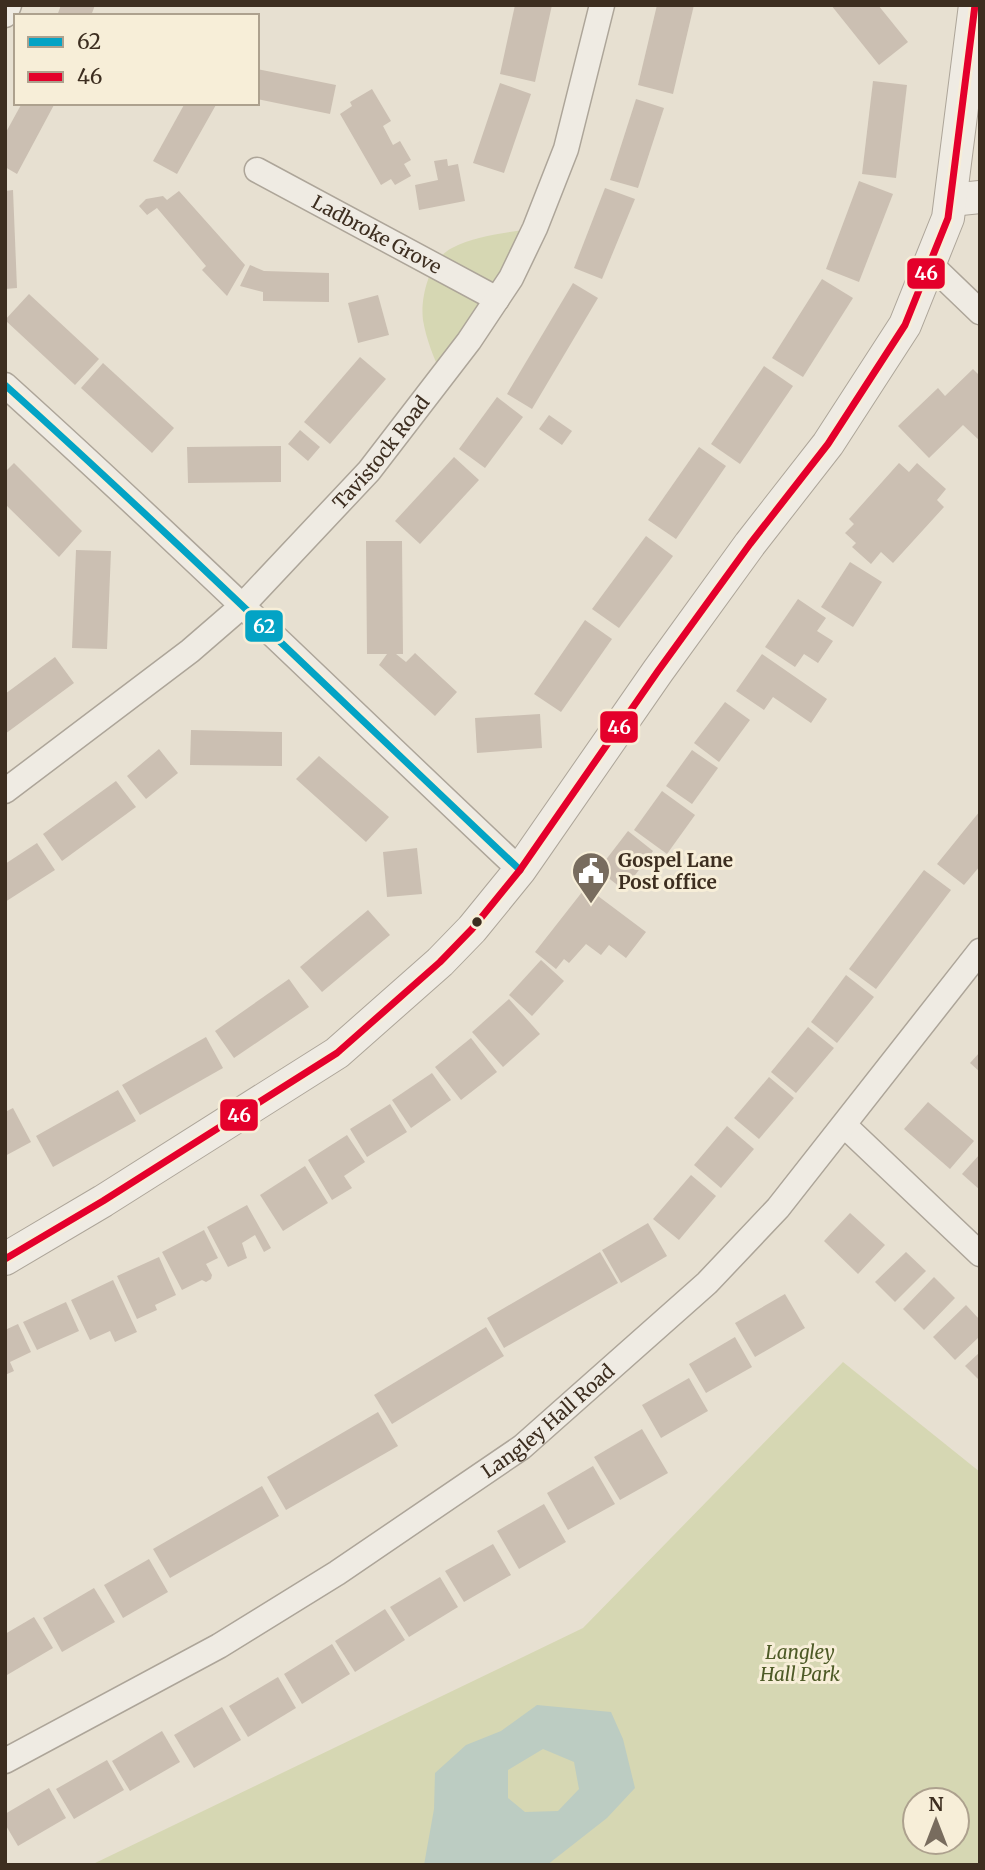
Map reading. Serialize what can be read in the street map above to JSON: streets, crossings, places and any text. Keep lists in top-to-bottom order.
{
  "streets": {
    "street": ["Ladbroke Grove", "Tavistock Road", "Langley Hall Road"]
  },
  "crossings": [
    ["Ladbroke Grove", "Tavistock Road"]
  ],
  "parks": ["Langley Hall Park"],
  "places": {
    "public building": ["Gospel Lane Post office"]
  },
  "lines": ["transit line 46", "transit line 62"],
  "legend": ["62", "46"],
  "north": "top"
}
